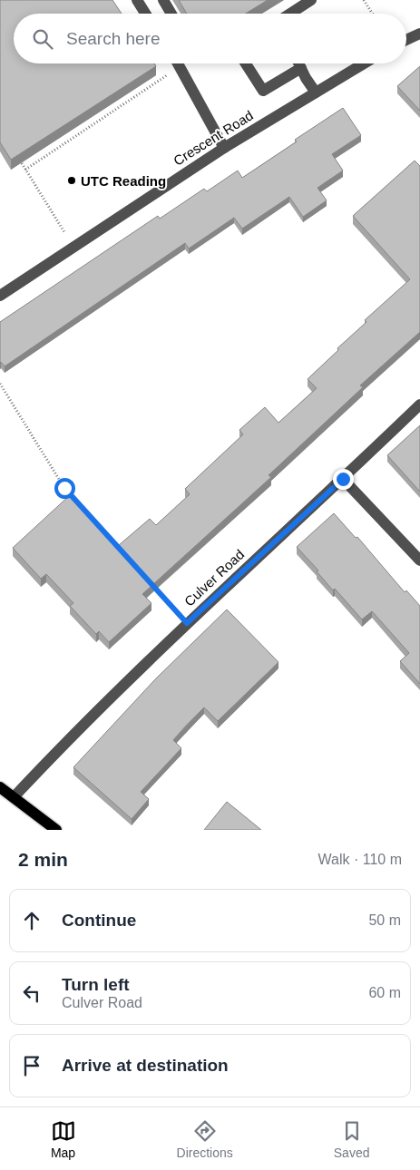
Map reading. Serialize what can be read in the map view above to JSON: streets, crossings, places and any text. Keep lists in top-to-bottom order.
{
  "streets": {
    "street": ["Crescent Road", "Culver Road"]
  },
  "places": ["UTC Reading"],
  "page": {
    "search": "Search here",
    "heading": ["2 min", "Walk · 110 m"],
    "list": [
      ["Continue", "50 m"],
      ["Turn left", "Culver Road", "60 m"],
      "Arrive at destination"
    ],
    "nav": ["Map", "Directions", "Saved"]
  }
}
